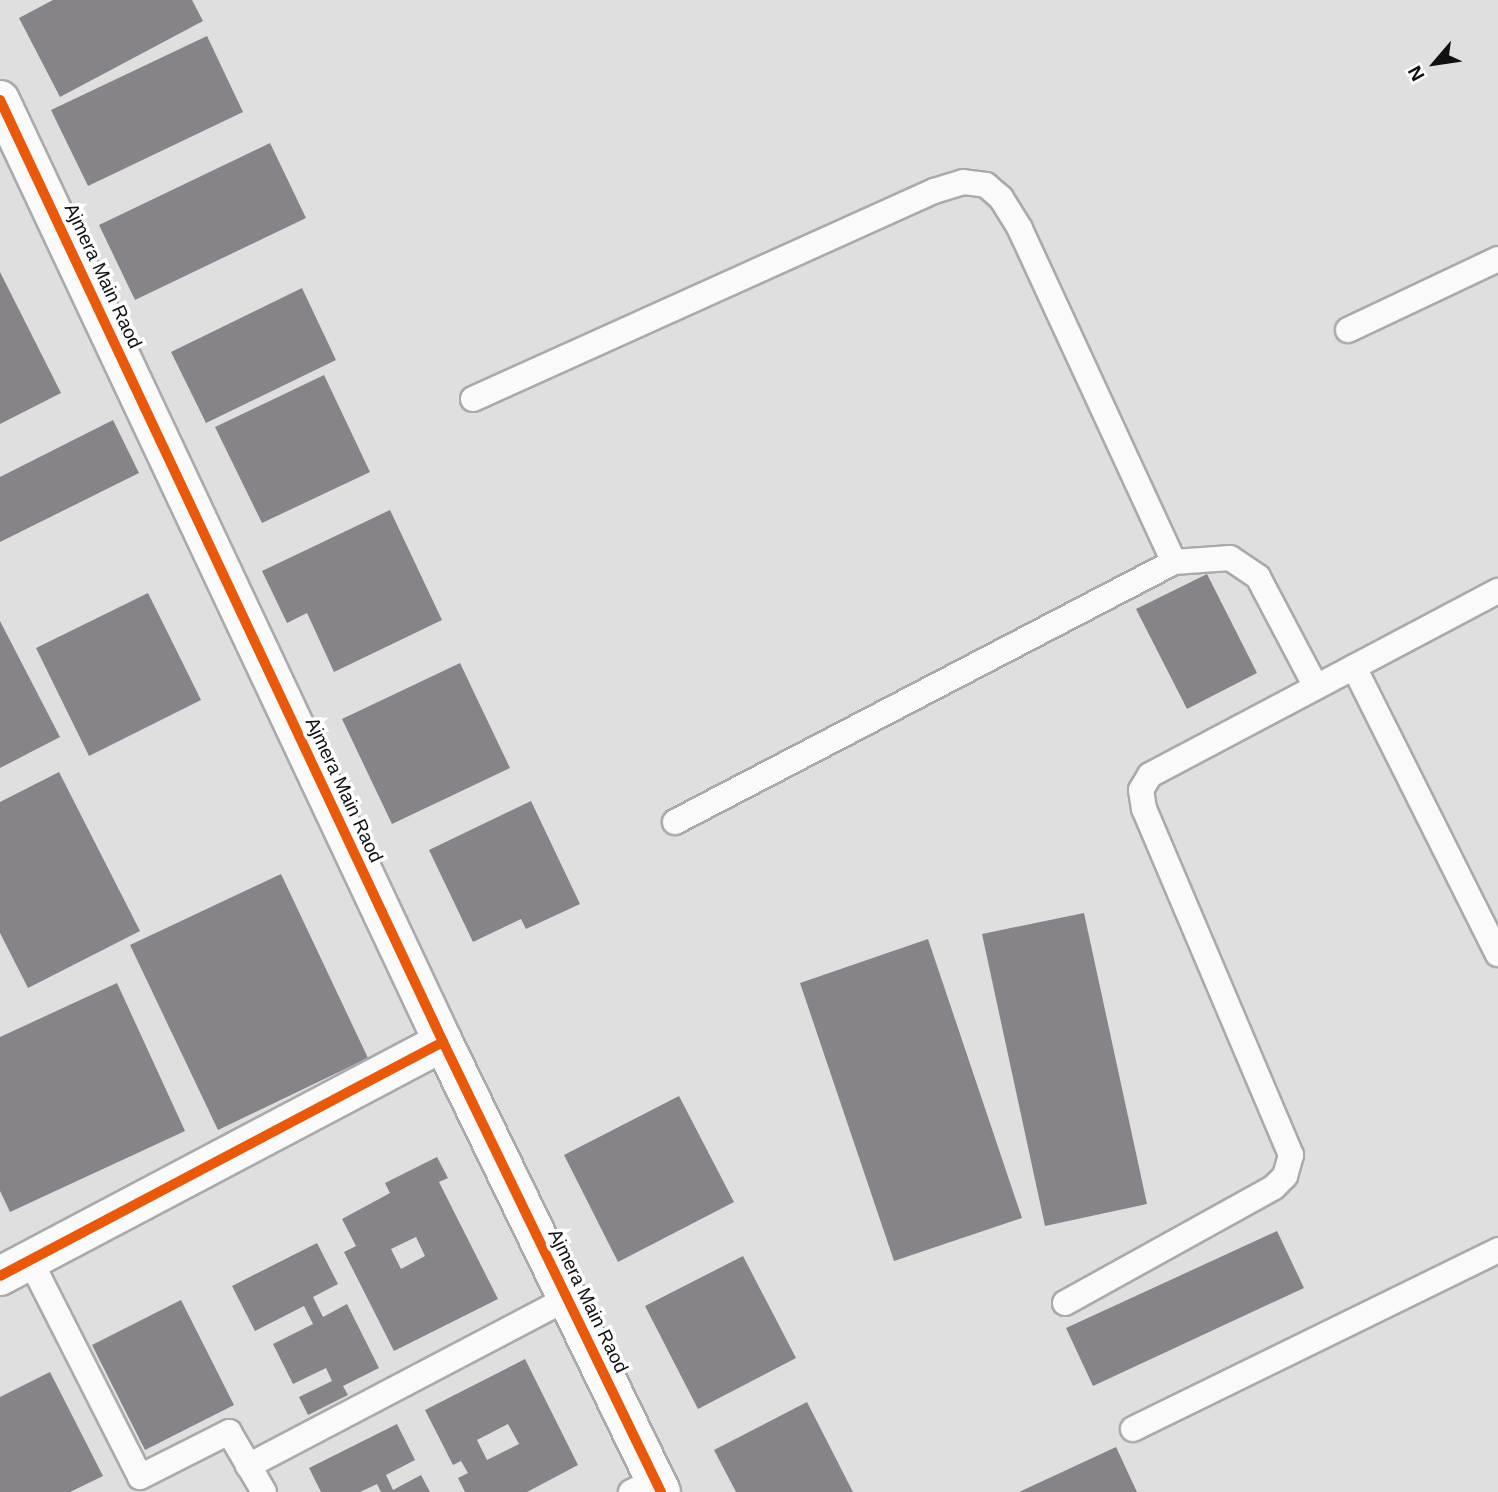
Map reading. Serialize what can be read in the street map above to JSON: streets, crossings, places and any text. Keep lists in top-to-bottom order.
{
  "streets": {
    "street": ["Ajmera Main Raod"]
  },
  "north": "bottom left"
}
